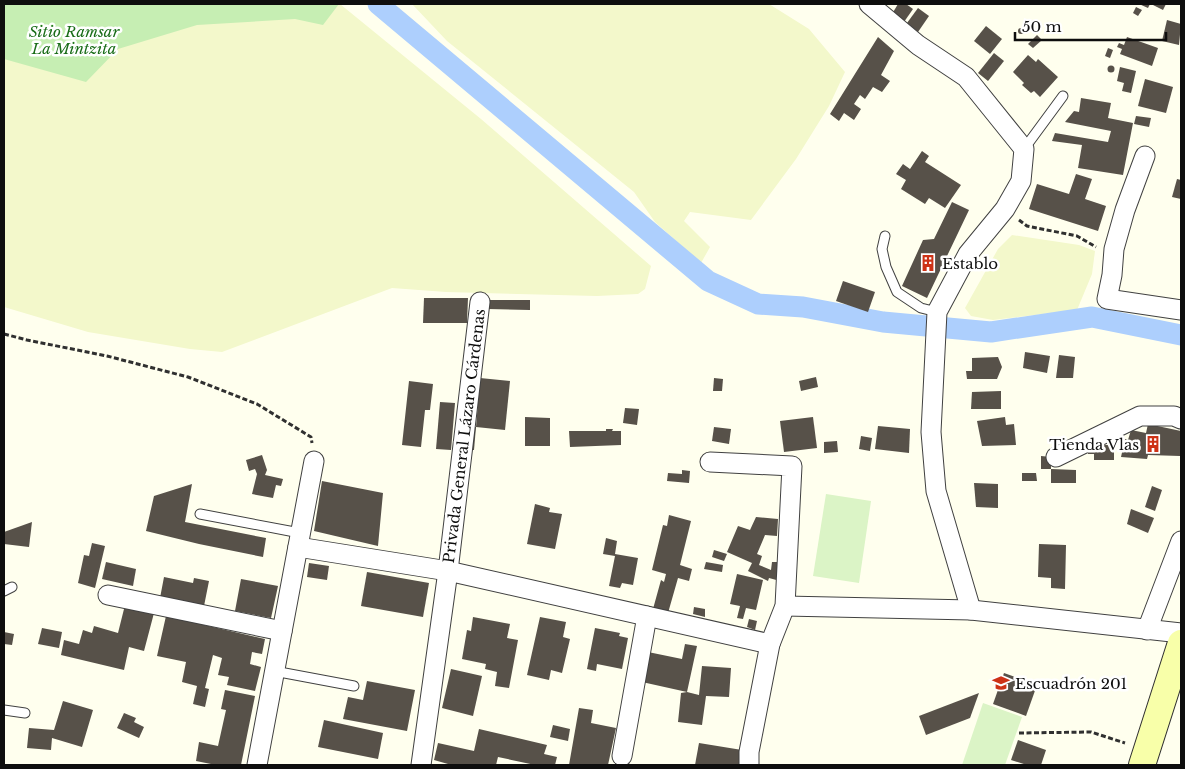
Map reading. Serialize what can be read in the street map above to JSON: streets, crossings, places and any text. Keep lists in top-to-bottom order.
{
  "streets": {
    "street": ["Privada General Lázaro Cárdenas"]
  },
  "parks": ["Sitio Ramsar La Mintzita"],
  "places": {
    "building": ["Establo", "Tienda Vlas"],
    "school or university": ["Escuadrón 201"]
  },
  "scale_bar": "50 m"
}
